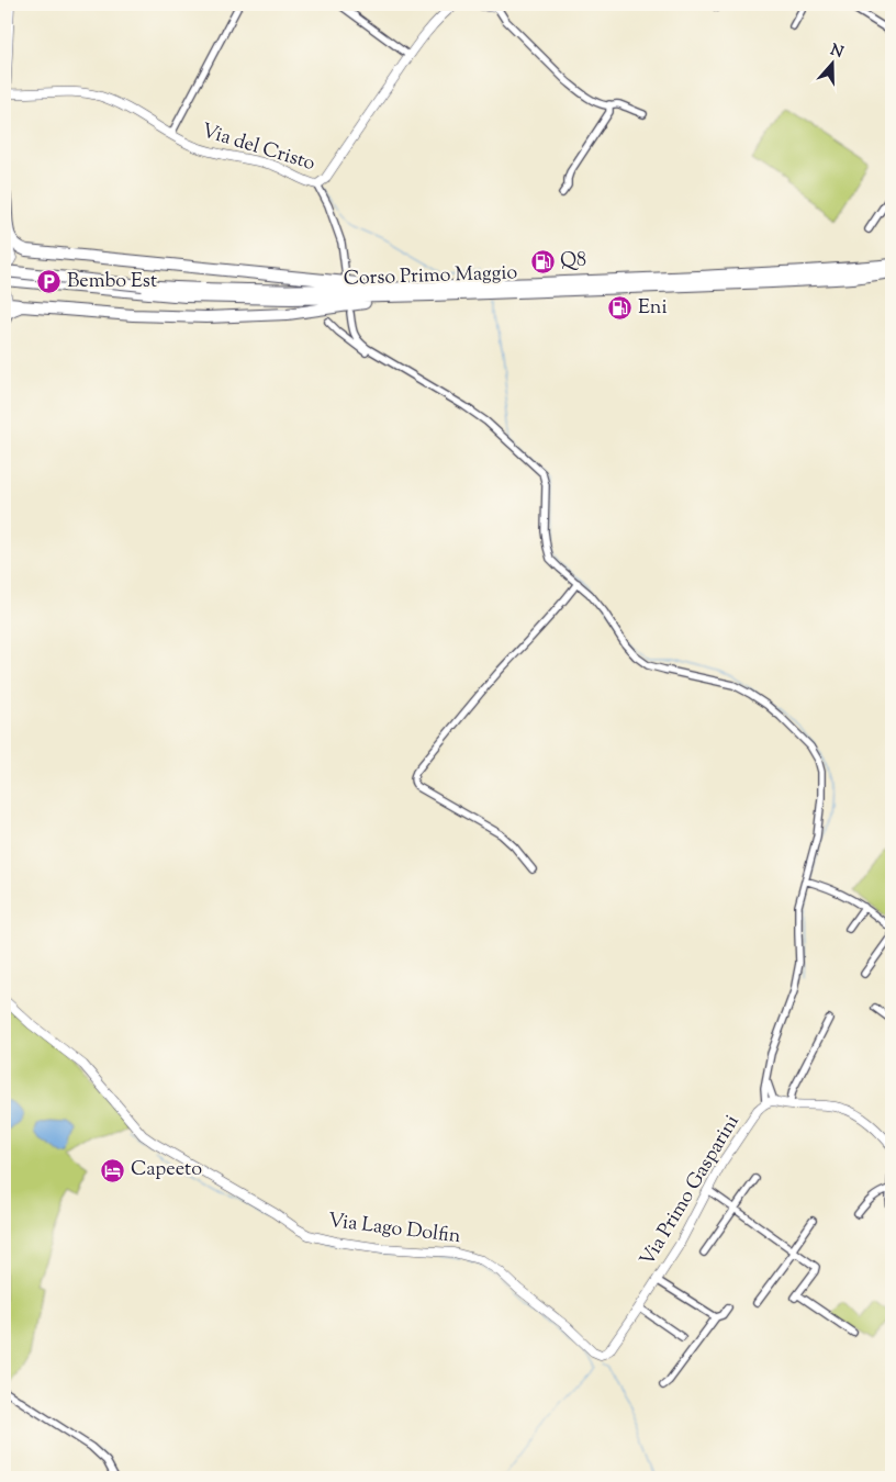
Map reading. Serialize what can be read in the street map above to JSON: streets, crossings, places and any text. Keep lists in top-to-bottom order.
{
  "streets": {
    "highway": ["Corso Primo Maggio"],
    "street": ["Via del Cristo", "Via Primo Gasparini", "Via Lago Dolfin"]
  },
  "crossings": [
    ["Via Primo Gasparini", "Via Lago Dolfin"]
  ],
  "places": {
    "fuel station": ["Q8", "Eni"],
    "parking": ["Bembo Est"],
    "hotel": ["Capeeto"]
  },
  "north": "top"
}
